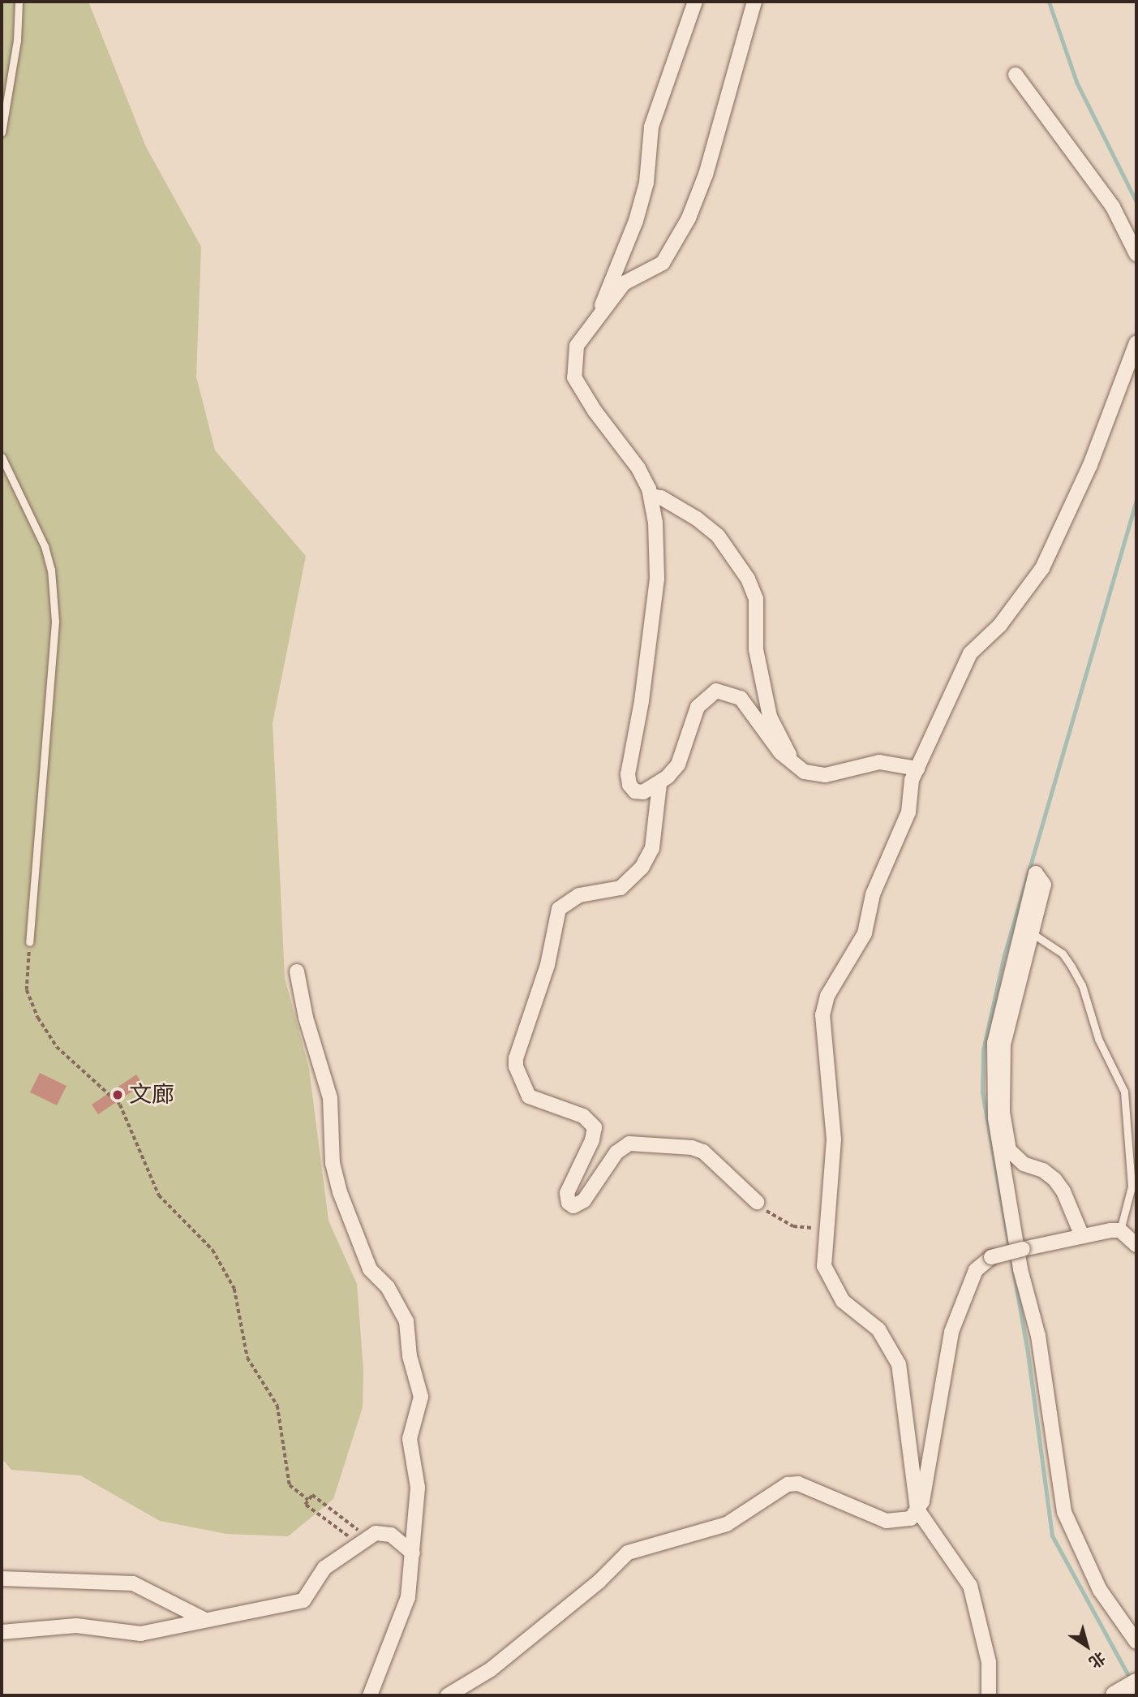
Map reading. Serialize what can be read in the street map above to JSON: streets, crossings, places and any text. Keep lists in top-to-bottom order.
{
  "places": ["文廊"],
  "north": "bottom right"
}
